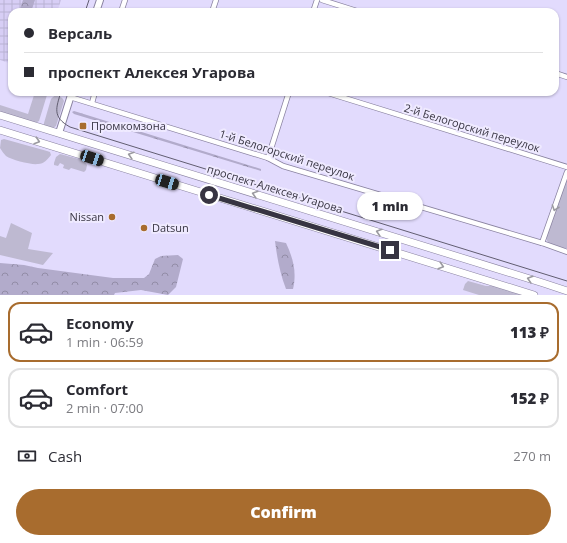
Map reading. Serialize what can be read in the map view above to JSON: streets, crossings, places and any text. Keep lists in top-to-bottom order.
{
  "streets": {
    "main road": ["проспект Алексея Угарова"],
    "street": ["2-й Белогорский переулок", "1-й Белогорский переулок"]
  },
  "places": {
    "transit": ["Промкомзона"],
    "other": ["Nissan", "Datsun"]
  },
  "page": {
    "banner": ["Версаль", "проспект Алексея Угарова"],
    "bubble": "1 min",
    "list": [
      {
        "name": "Economy",
        "note": "1 min · 06:59",
        "value": "113 ₽"
      },
      {
        "name": "Comfort",
        "note": "2 min · 07:00",
        "value": "152 ₽"
      }
    ],
    "pay": ["Cash", "270 m"],
    "buttons": "Confirm"
  }
}
